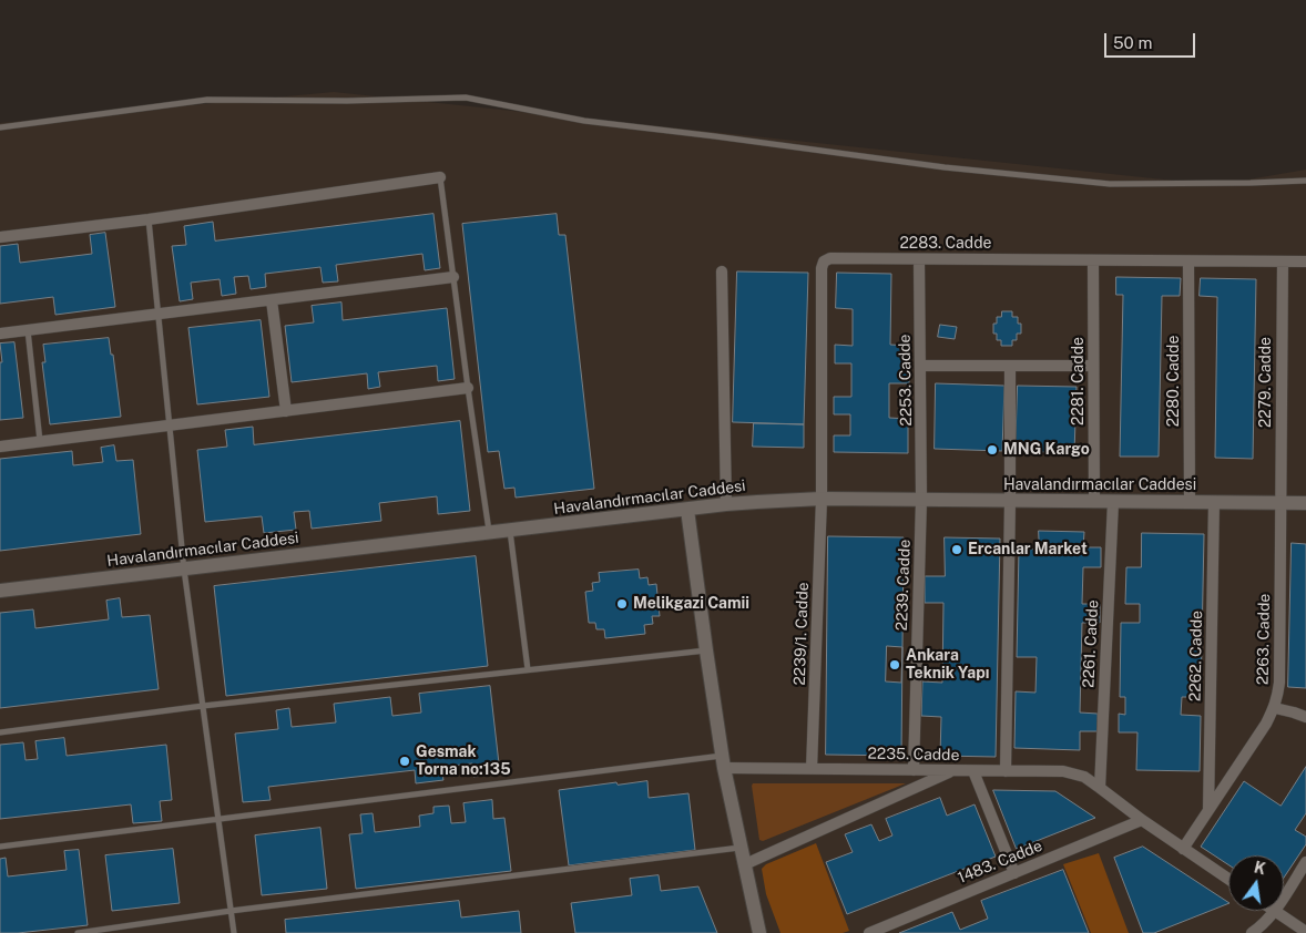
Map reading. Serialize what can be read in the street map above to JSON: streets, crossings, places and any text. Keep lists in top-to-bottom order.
{
  "streets": {
    "street": [
      "2283. Cadde",
      "2253. Cadde",
      "2281. Cadde",
      "2280. Cadde",
      "2279. Cadde",
      "Havalandırmacılar Caddesi",
      "2239. Cadde",
      "2239/1. Cadde",
      "2263. Cadde",
      "2261. Cadde",
      "2262. Cadde",
      "2235. Cadde",
      "1483. Cadde"
    ]
  },
  "crossings": [
    ["2283. Cadde", "2253. Cadde"],
    ["2283. Cadde", "2281. Cadde"],
    ["2283. Cadde", "2280. Cadde"],
    ["2283. Cadde", "2279. Cadde"],
    ["2283. Cadde", "Havalandırmacılar Caddesi"],
    ["2283. Cadde", "2239/1. Cadde"],
    ["2253. Cadde", "Havalandırmacılar Caddesi"],
    ["2253. Cadde", "2239. Cadde"],
    ["2281. Cadde", "Havalandırmacılar Caddesi"],
    ["2280. Cadde", "Havalandırmacılar Caddesi"],
    ["2279. Cadde", "Havalandırmacılar Caddesi"],
    ["2279. Cadde", "2263. Cadde"],
    ["Havalandırmacılar Caddesi", "2239. Cadde"],
    ["Havalandırmacılar Caddesi", "2239/1. Cadde"],
    ["Havalandırmacılar Caddesi", "2263. Cadde"],
    ["Havalandırmacılar Caddesi", "2261. Cadde"],
    ["Havalandırmacılar Caddesi", "2262. Cadde"],
    ["2239. Cadde", "2235. Cadde"],
    ["2239/1. Cadde", "2235. Cadde"],
    ["2263. Cadde", "2262. Cadde"],
    ["2263. Cadde", "2235. Cadde"],
    ["2261. Cadde", "2235. Cadde"],
    ["2235. Cadde", "1483. Cadde"]
  ],
  "places": [
    "MNG Kargo",
    "Ercanlar Market",
    "Melikgazi Camii",
    "Ankara Teknik Yapı",
    "Gesmak Torna no:135"
  ],
  "scale_bar": "50 m",
  "north": "top"
}
